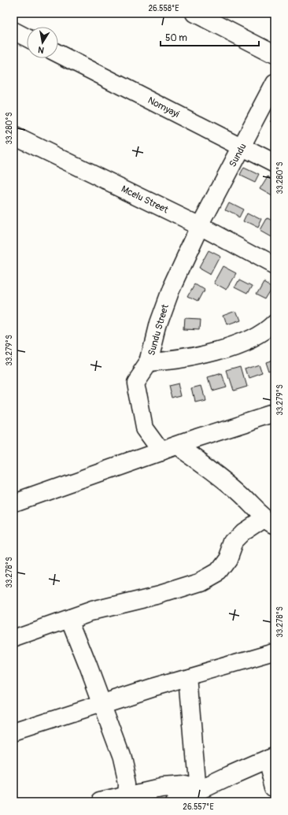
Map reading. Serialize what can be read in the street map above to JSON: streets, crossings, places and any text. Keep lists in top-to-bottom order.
{
  "streets": {
    "street": [
      "Nomyayi",
      "Sundu",
      "Mcelu Street",
      "Sundu Street"
    ]
  },
  "crossings": [
    ["Nomyayi", "Sundu"],
    ["Sundu", "Mcelu Street"],
    ["Sundu", "Sundu Street"],
    ["Mcelu Street", "Sundu Street"]
  ],
  "scale_bar": "50 m",
  "north": "bottom",
  "coordinates": [
    "26.558°E",
    "33.280°S",
    "33.279°S",
    "33.278°S",
    "26.557°E"
  ]
}
